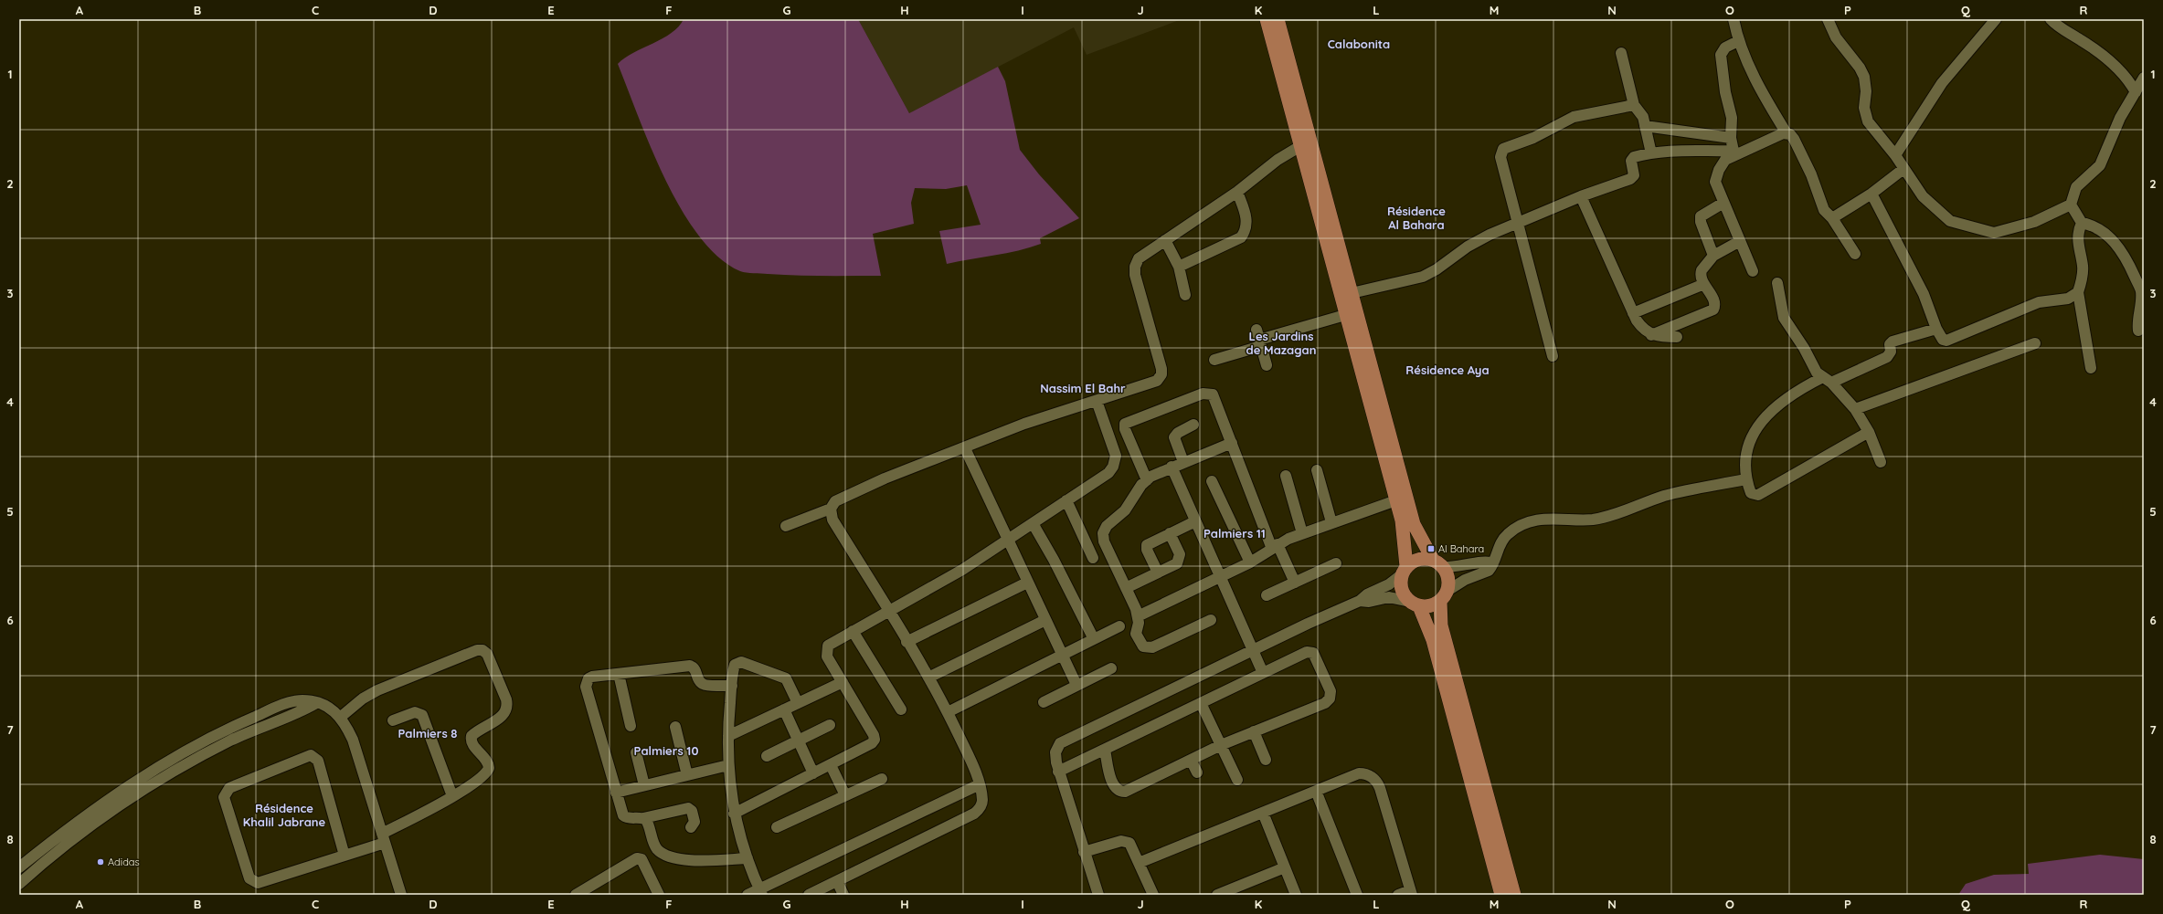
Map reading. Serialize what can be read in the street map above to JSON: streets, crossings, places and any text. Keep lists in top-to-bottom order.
{
  "districts": [
    "Calabonita",
    "Résidence Al Bahara",
    "Les Jardins de Mazagan",
    "Résidence Aya",
    "Nassim El Bahr",
    "Palmiers 11",
    "Palmiers 8",
    "Palmiers 10",
    "Résidence Khalil Jabrane"
  ],
  "places": {
    "transit": ["Al Bahara"],
    "other": ["Adidas"]
  },
  "grid": {
    "columns": [
      "A",
      "B",
      "C",
      "D",
      "E",
      "F",
      "G",
      "H",
      "I",
      "J",
      "K",
      "L",
      "M",
      "N",
      "O",
      "P",
      "Q",
      "R"
    ],
    "rows": [
      "1",
      "2",
      "3",
      "4",
      "5",
      "6",
      "7",
      "8"
    ]
  }
}
